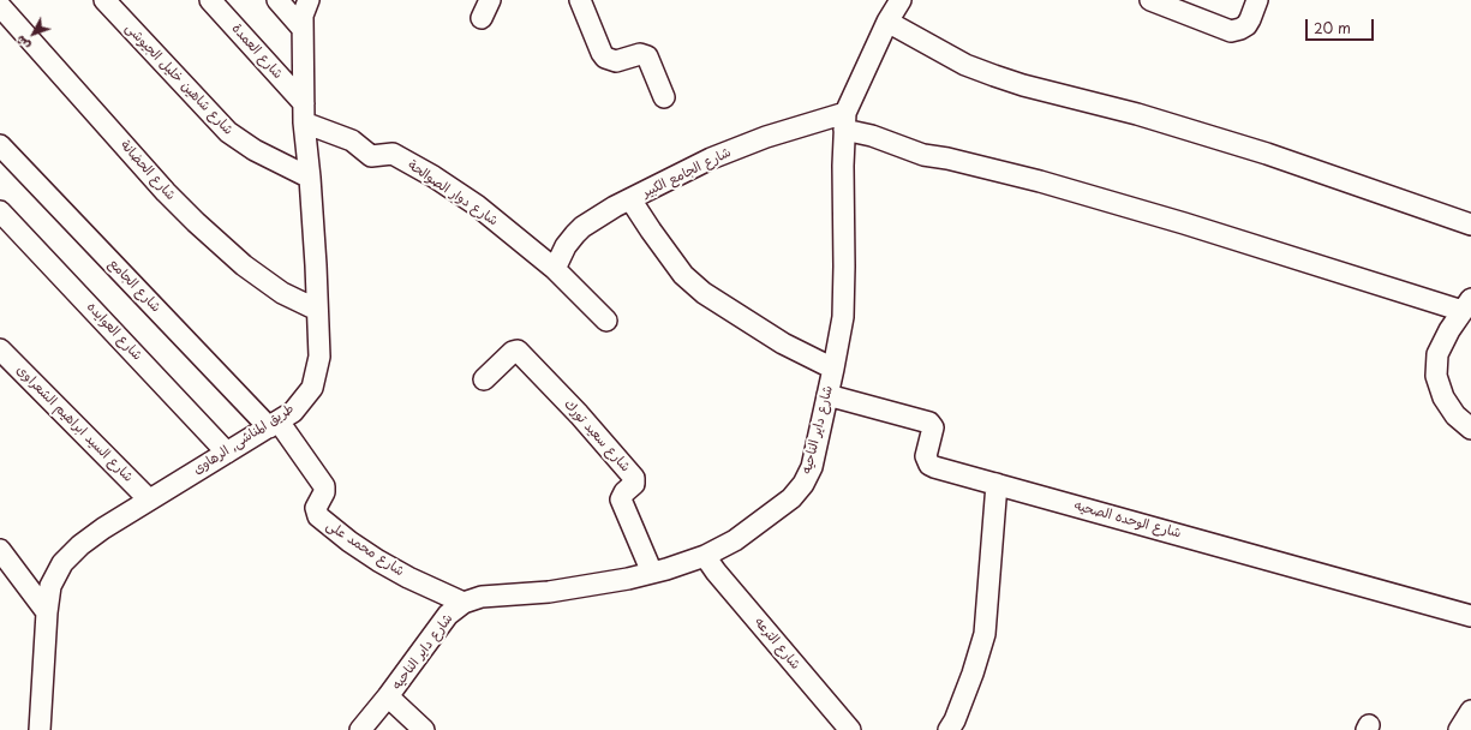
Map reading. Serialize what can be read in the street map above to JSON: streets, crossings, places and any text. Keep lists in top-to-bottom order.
{
  "streets": {
    "street": [
      "شارع العمدة",
      "شارع شاهين خليل الجيوشى",
      "شارع الحضانة",
      "شارع الجامع الكبير",
      "شارع دوار الصوالحة",
      "شارع الجامع",
      "شارع العوايده",
      "شارع السيد ابراهيم الشعراوى",
      "شارع داير الناحيه",
      "شارع سعيد تورك",
      "طريق المناشى, الرهاوى",
      "شارع الوحده الصحيه",
      "شارع محمد على",
      "شارع الترعه"
    ]
  },
  "crossings": [
    ["شارع العمدة", "شارع دوار الصوالحة"],
    ["شارع العمدة", "طريق المناشى, الرهاوى"],
    ["شارع شاهين خليل الجيوشى", "طريق المناشى, الرهاوى"],
    ["شارع الحضانة", "طريق المناشى, الرهاوى"],
    ["شارع الجامع الكبير", "شارع دوار الصوالحة"],
    ["شارع الجامع الكبير", "شارع داير الناحيه"],
    ["شارع دوار الصوالحة", "طريق المناشى, الرهاوى"],
    ["شارع الجامع", "طريق المناشى, الرهاوى"],
    ["شارع الجامع", "شارع محمد على"],
    ["شارع العوايده", "طريق المناشى, الرهاوى"],
    ["شارع السيد ابراهيم الشعراوى", "طريق المناشى, الرهاوى"],
    ["شارع داير الناحيه", "شارع سعيد تورك"],
    ["شارع داير الناحيه", "شارع الوحده الصحيه"],
    ["شارع داير الناحيه", "شارع محمد على"],
    ["شارع داير الناحيه", "شارع الترعه"],
    ["طريق المناشى, الرهاوى", "شارع محمد على"]
  ],
  "scale_bar": "20 m",
  "north": "bottom left"
}
